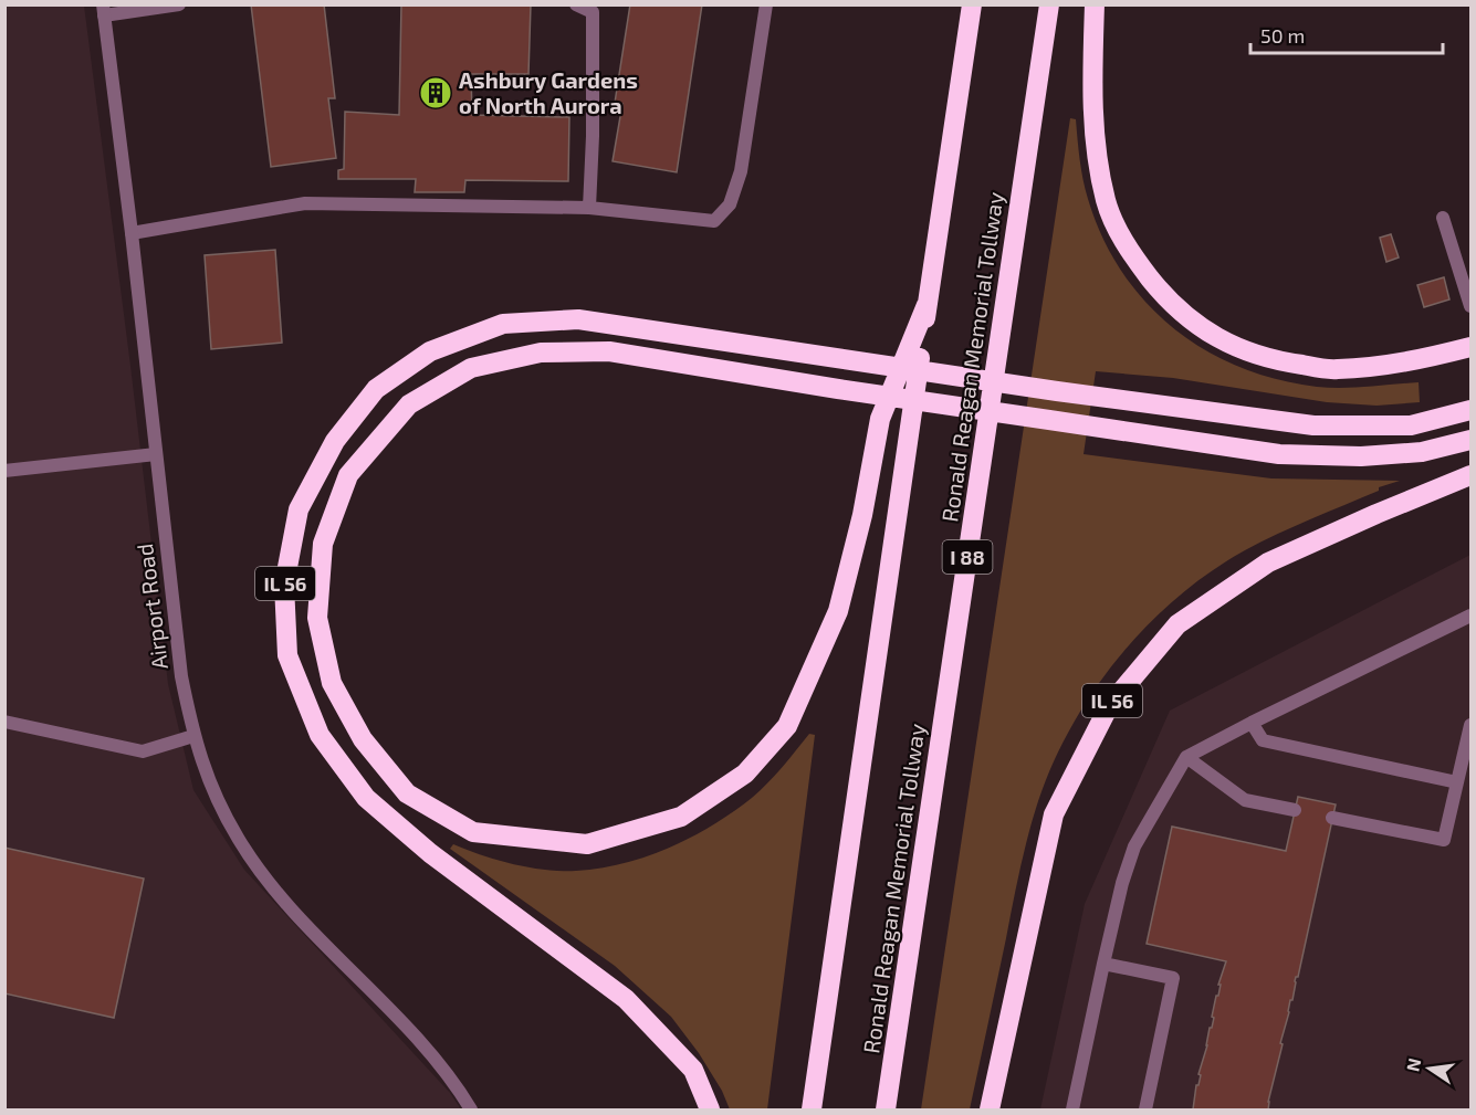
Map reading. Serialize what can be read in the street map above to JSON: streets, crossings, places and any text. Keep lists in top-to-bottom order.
{
  "streets": {
    "highway": ["Ronald Reagan Memorial Tollway", "I 88", "IL 56"],
    "street": ["Airport Road"]
  },
  "places": {
    "building": ["Ashbury Gardens of North Aurora"]
  },
  "scale_bar": "50 m",
  "north": "left"
}
